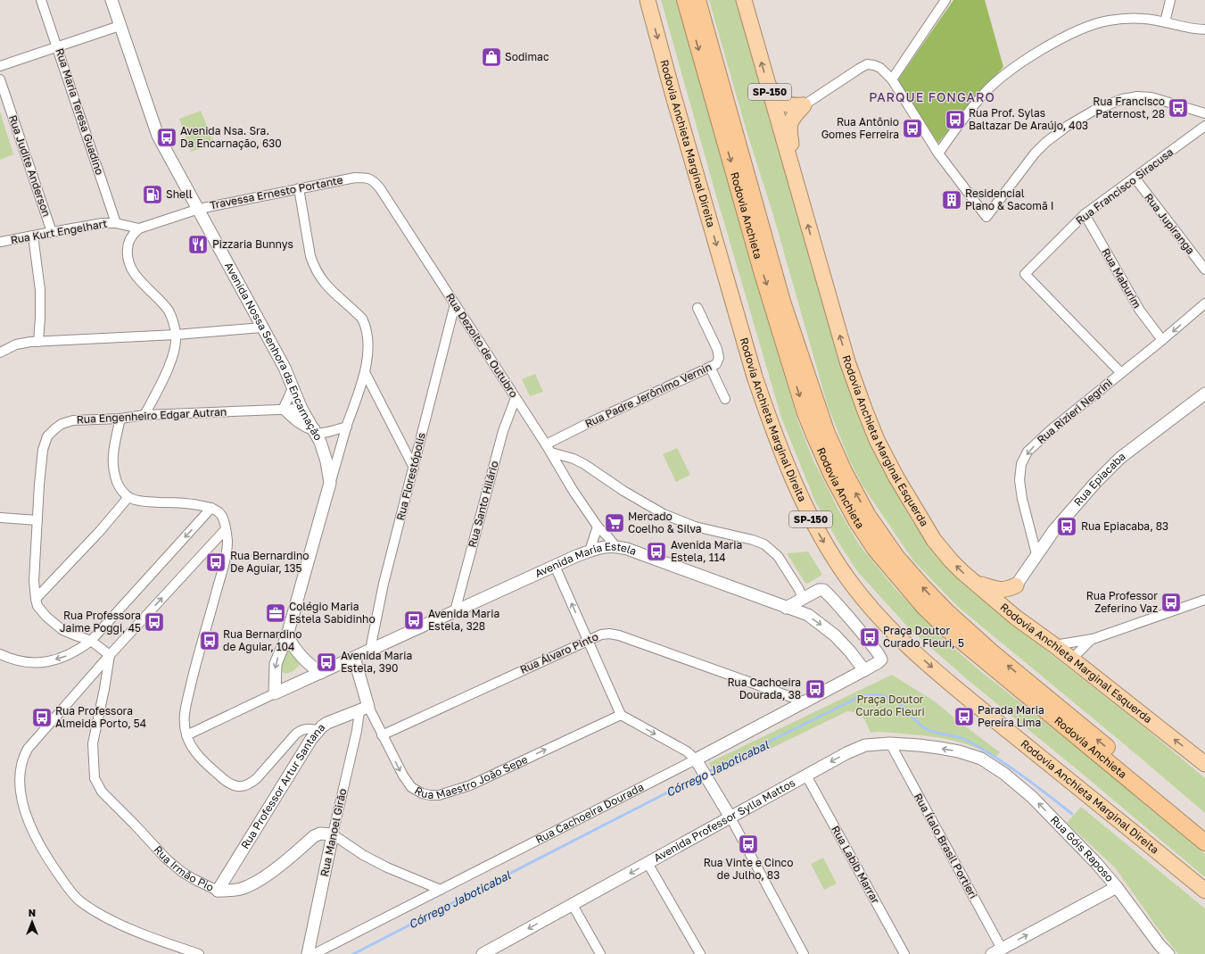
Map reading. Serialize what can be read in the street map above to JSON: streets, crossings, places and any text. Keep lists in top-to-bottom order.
{
  "streets": {
    "highway": [
      "SP-150",
      "Rodovia Anchieta Marginal Direita",
      "Rodovia Anchieta",
      "Rodovia Anchieta Marginal Esquerda"
    ],
    "street": [
      "Rua Maria Teresa Guadino",
      "Rua Judite Anderson",
      "Rua Francisco Siracusa",
      "Travessa Ernesto Portante",
      "Rua Jupiranga",
      "Rua Kurt Engelhart",
      "Rua Maburim",
      "Rua Dezoito de Outubro",
      "Avenida Nossa Senhora da Encarnação",
      "Rua Padre Jerônimo Vernin",
      "Rua Rizieri Negrini",
      "Rua Engenheiro Edgar Autran",
      "Rua Florestópolis",
      "Rua Epiacaba",
      "Rua Santo Hilário",
      "Avenida Maria Estela",
      "Rua Álvaro Pinto",
      "Rua Maestro João Sepe",
      "Rua Professor Artur Santana",
      "Rua Cachoeira Dourada",
      "Avenida Professor Sylla Mattos",
      "Rua Manoel Girão",
      "Rua Ítalo Brasil Portieri",
      "Rua Góis Raposo",
      "Rua Labib Marrar",
      "Rua Irmão Pio"
    ]
  },
  "crossings": [
    ["Rua Maria Teresa Guadino", "Rua Kurt Engelhart"],
    ["Rua Judite Anderson", "Rua Kurt Engelhart"],
    ["Rua Francisco Siracusa", "Rua Jupiranga"],
    ["Rua Francisco Siracusa", "Rua Maburim"],
    ["Rua Francisco Siracusa", "Rua Rizieri Negrini"],
    ["Travessa Ernesto Portante", "Rua Kurt Engelhart"],
    ["Travessa Ernesto Portante", "Rua Dezoito de Outubro"],
    ["Travessa Ernesto Portante", "Avenida Nossa Senhora da Encarnação"],
    ["Rua Maburim", "Rua Rizieri Negrini"],
    ["Rua Dezoito de Outubro", "Rua Padre Jerônimo Vernin"],
    ["Rua Dezoito de Outubro", "Rua Florestópolis"],
    ["Rua Dezoito de Outubro", "Rua Santo Hilário"],
    ["Rua Dezoito de Outubro", "Avenida Maria Estela"],
    ["Avenida Nossa Senhora da Encarnação", "Rua Engenheiro Edgar Autran"],
    ["Avenida Nossa Senhora da Encarnação", "Avenida Maria Estela"],
    ["Rua Rizieri Negrini", "Rua Epiacaba"],
    ["Rua Florestópolis", "Avenida Maria Estela"],
    ["Rua Santo Hilário", "Avenida Maria Estela"],
    ["Avenida Maria Estela", "Rua Maestro João Sepe"],
    ["Avenida Maria Estela", "Rua Cachoeira Dourada"],
    ["Rua Álvaro Pinto", "Rua Maestro João Sepe"],
    ["Rua Álvaro Pinto", "Rua Cachoeira Dourada"],
    ["Rua Maestro João Sepe", "Rua Professor Artur Santana"],
    ["Rua Maestro João Sepe", "Rua Manoel Girão"],
    ["Rua Professor Artur Santana", "Rua Manoel Girão"],
    ["Rua Professor Artur Santana", "Rua Irmão Pio"],
    ["Avenida Professor Sylla Mattos", "Rua Ítalo Brasil Portieri"],
    ["Avenida Professor Sylla Mattos", "Rua Góis Raposo"],
    ["Avenida Professor Sylla Mattos", "Rua Labib Marrar"],
    ["Rua Manoel Girão", "Rua Irmão Pio"]
  ],
  "one_way": [
    "Rodovia Anchieta Marginal Direita",
    "Rua Rizieri Negrini",
    "Rodovia Anchieta Marginal Esquerda",
    "Rua Maestro João Sepe",
    "Avenida Professor Sylla Mattos",
    "Rua Góis Raposo"
  ],
  "districts": ["PARQUE FONGARO"],
  "water": ["Córrego Jaboticabal"],
  "parks": ["Praça Doutor Curado Fleuri"],
  "places": {
    "shop": ["Sodimac"],
    "bus stop": [
      "Rua Francisco Paternost, 28",
      "Rua Prof. Sylas Baltazar De Araújo, 403",
      "Rua Antônio Gomes Ferreira",
      "Avenida Nsa. Sra. Da Encarnação, 630",
      "Rua Epiacaba, 83",
      "Avenida Maria Estela, 114",
      "Rua Bernardino De Aguiar, 135",
      "Rua Professor Zeferino Vaz",
      "Avenida Maria Estela, 328",
      "Rua Professora Jaime Poggi, 45",
      "Praça Doutor Curado Fleuri, 5",
      "Rua Bernardino de Aguiar, 104",
      "Avenida Maria Estela, 390",
      "Rua Cachoeira Dourada, 38",
      "Parada Maria Pereira Lima",
      "Rua Professora Almeida Porto, 54",
      "Rua Vinte e Cinco de Julho, 83"
    ],
    "fuel station": ["Shell"],
    "building": ["Residencial Plano & Sacomã I"],
    "restaurant": ["Pizzaria Bunnys"],
    "supermarket": ["Mercado Coelho & Silva"],
    "office": ["Colégio Maria Estela Sabidinho"]
  },
  "north": "top"
}
